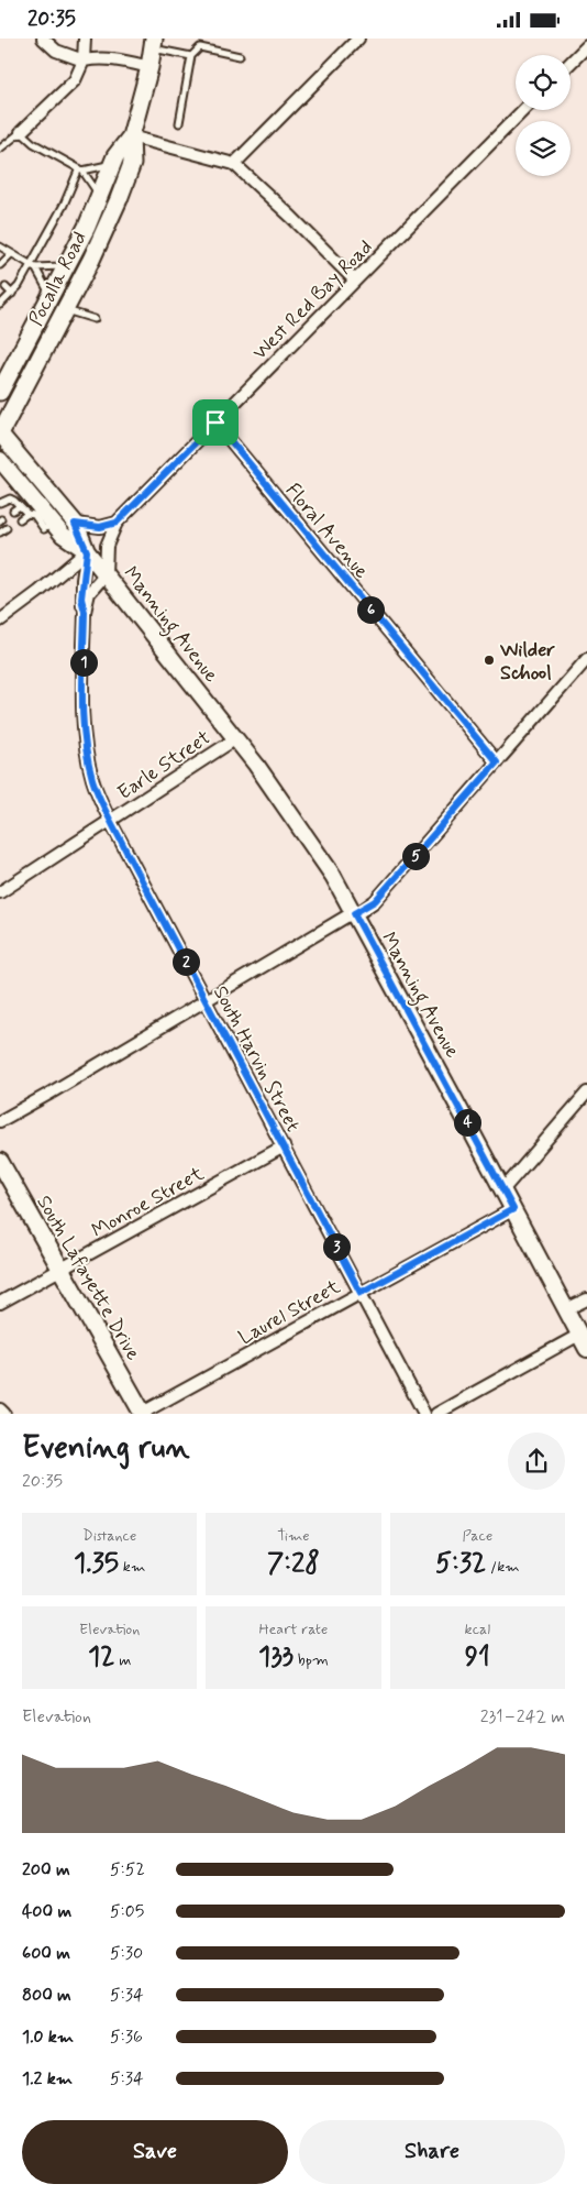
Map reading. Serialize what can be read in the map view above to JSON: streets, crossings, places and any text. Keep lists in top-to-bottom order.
{
  "streets": {
    "main road": ["Pocalla Road", "Manning Avenue", "South Lafayette Drive"],
    "street": [
      "West Red Bay Road",
      "Floral Avenue",
      "Earle Street",
      "South Harvin Street",
      "Monroe Street",
      "Laurel Street"
    ]
  },
  "crossings": [
    ["Pocalla Road", "Manning Avenue"],
    ["West Red Bay Road", "Floral Avenue"],
    ["West Red Bay Road", "Manning Avenue"],
    ["West Red Bay Road", "South Harvin Street"],
    ["Manning Avenue", "Earle Street"],
    ["Manning Avenue", "South Harvin Street"],
    ["Manning Avenue", "Laurel Street"],
    ["Earle Street", "South Harvin Street"],
    ["South Harvin Street", "Monroe Street"],
    ["South Harvin Street", "Laurel Street"],
    ["Monroe Street", "South Lafayette Drive"],
    ["South Lafayette Drive", "Laurel Street"]
  ],
  "places": ["Wilder School"],
  "page": {
    "status": "20:35",
    "pins": [
      "6",
      "1",
      "5",
      "2",
      "4",
      "3"
    ],
    "heading": ["Evening run", "20:35"],
    "stats": [
      ["Distance", "1.35 km"],
      ["Time", "7:28"],
      ["Pace", "5:32 /km"],
      ["Elevation", "12 m"],
      ["Heart rate", "133 bpm"],
      ["kcal", "91"]
    ],
    "chart": ["Elevation", "231–242 m"],
    "list": [
      {
        "name": "200 m",
        "note": "5:52"
      },
      {
        "name": "400 m",
        "note": "5:05"
      },
      {
        "name": "600 m",
        "note": "5:30"
      },
      {
        "name": "800 m",
        "note": "5:34"
      },
      {
        "name": "1.0 km",
        "note": "5:36"
      },
      {
        "name": "1.2 km",
        "note": "5:34"
      }
    ],
    "buttons": ["Save", "Share"]
  }
}
